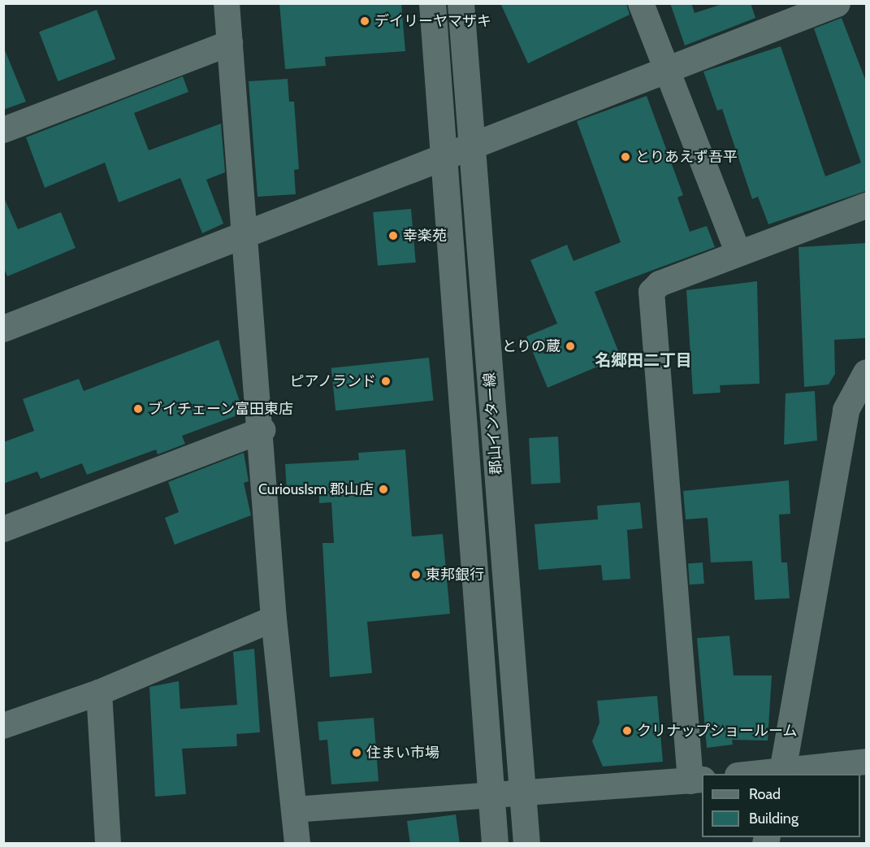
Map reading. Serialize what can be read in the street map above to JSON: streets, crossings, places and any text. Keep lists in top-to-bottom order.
{
  "streets": {
    "street": ["郡山インター線"]
  },
  "districts": ["名郷田二丁目"],
  "places": [
    "デイリーヤマザキ",
    "とりあえず吾平",
    "幸楽苑",
    "とりの蔵",
    "ピアノランド",
    "ブイチェーン富田東店",
    "CuriousIsm 郡山店",
    "東邦銀行",
    "クリナップショールーム",
    "住まい市場"
  ],
  "legend": ["Road", "Building"]
}
